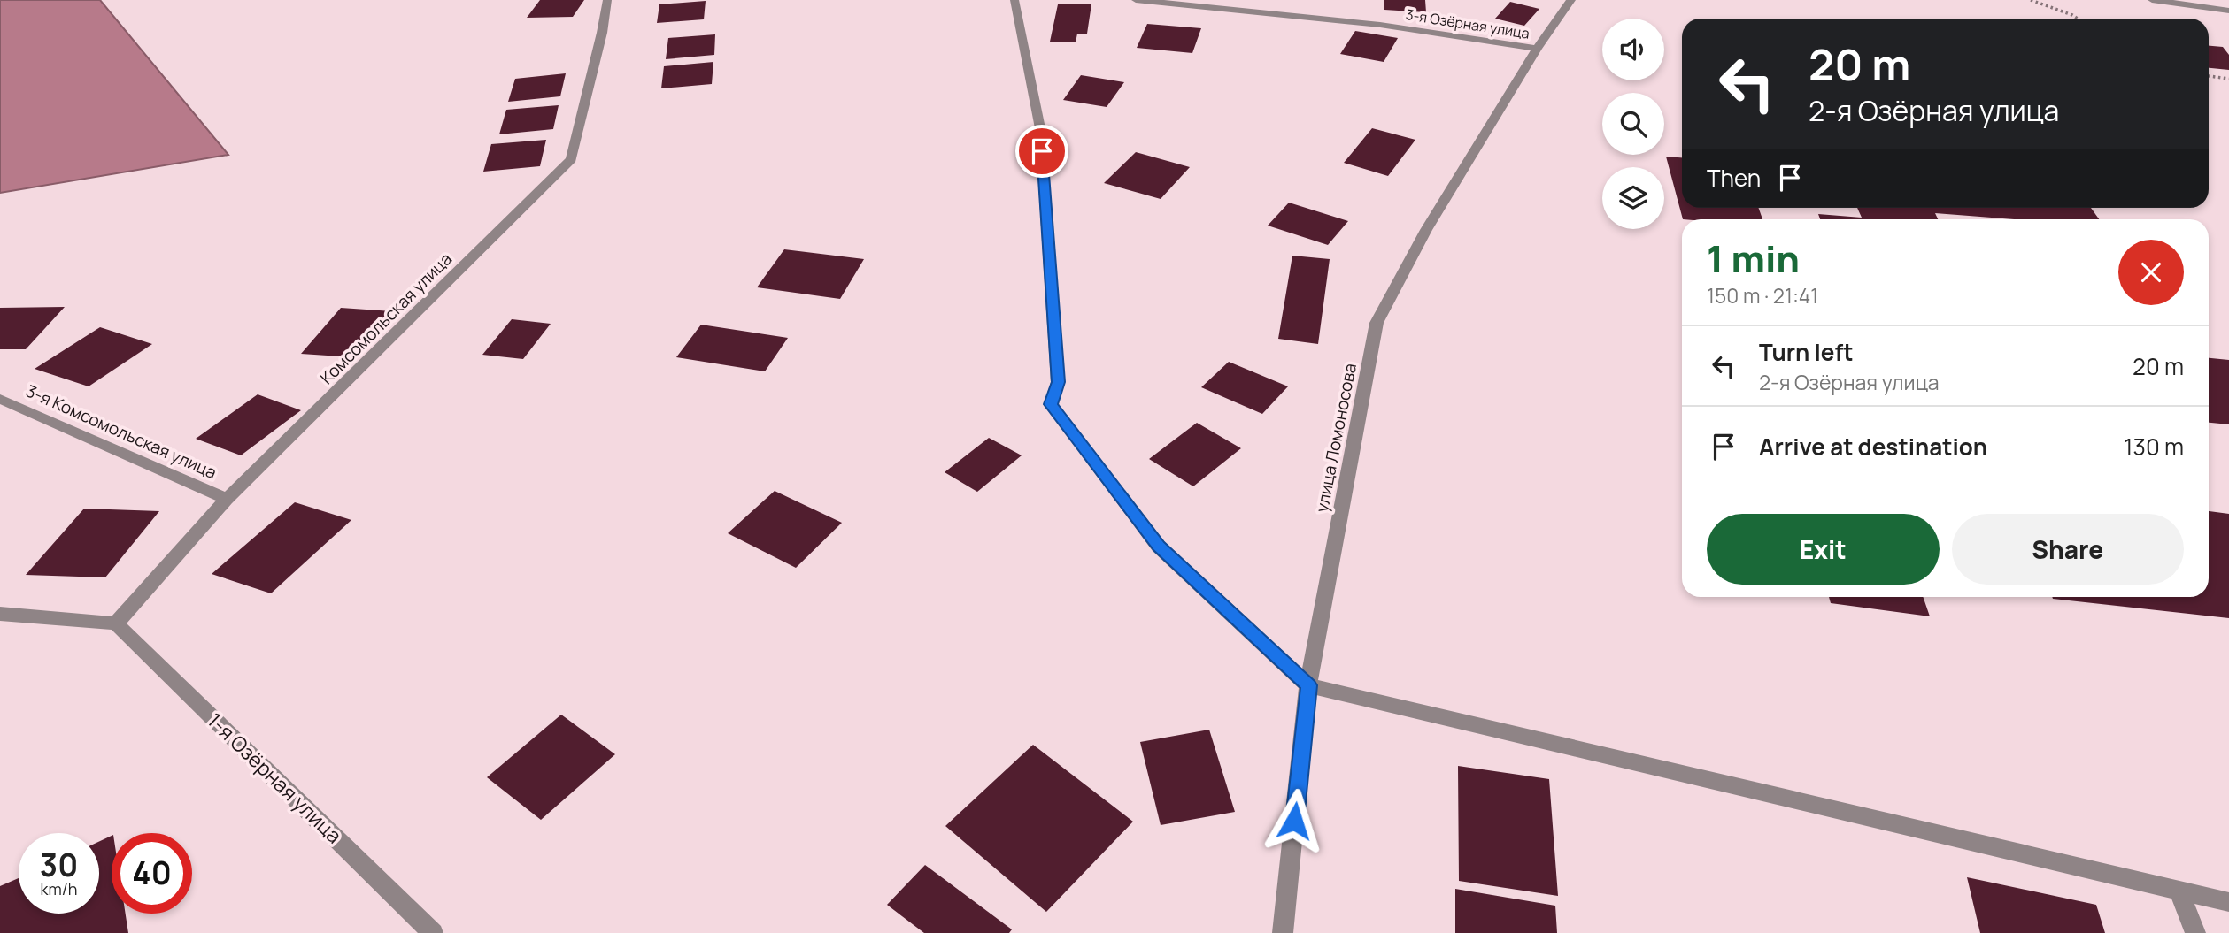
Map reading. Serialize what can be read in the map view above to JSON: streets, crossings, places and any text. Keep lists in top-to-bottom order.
{
  "streets": {
    "street": [
      "3-я Озёрная улица",
      "Комсомольская улица",
      "3-я Комсомольская улица",
      "улица Ломоносова",
      "1-я Озёрная улица"
    ]
  },
  "crossings": [
    ["3-я Озёрная улица", "улица Ломоносова"],
    ["Комсомольская улица", "3-я Комсомольская улица"],
    ["Комсомольская улица", "1-я Озёрная улица"]
  ],
  "page": {
    "turn": ["20 m", "2-я Озёрная улица"],
    "then": "Then",
    "heading": ["1 min", "150 m · 21:41"],
    "list": [
      {
        "name": "Turn left",
        "note": "2-я Озёрная улица",
        "value": "20 m"
      },
      {
        "name": "Arrive at destination",
        "value": "130 m"
      }
    ],
    "buttons": ["Exit", "Share"],
    "speed": "30 km/h",
    "limit": "40"
  }
}
